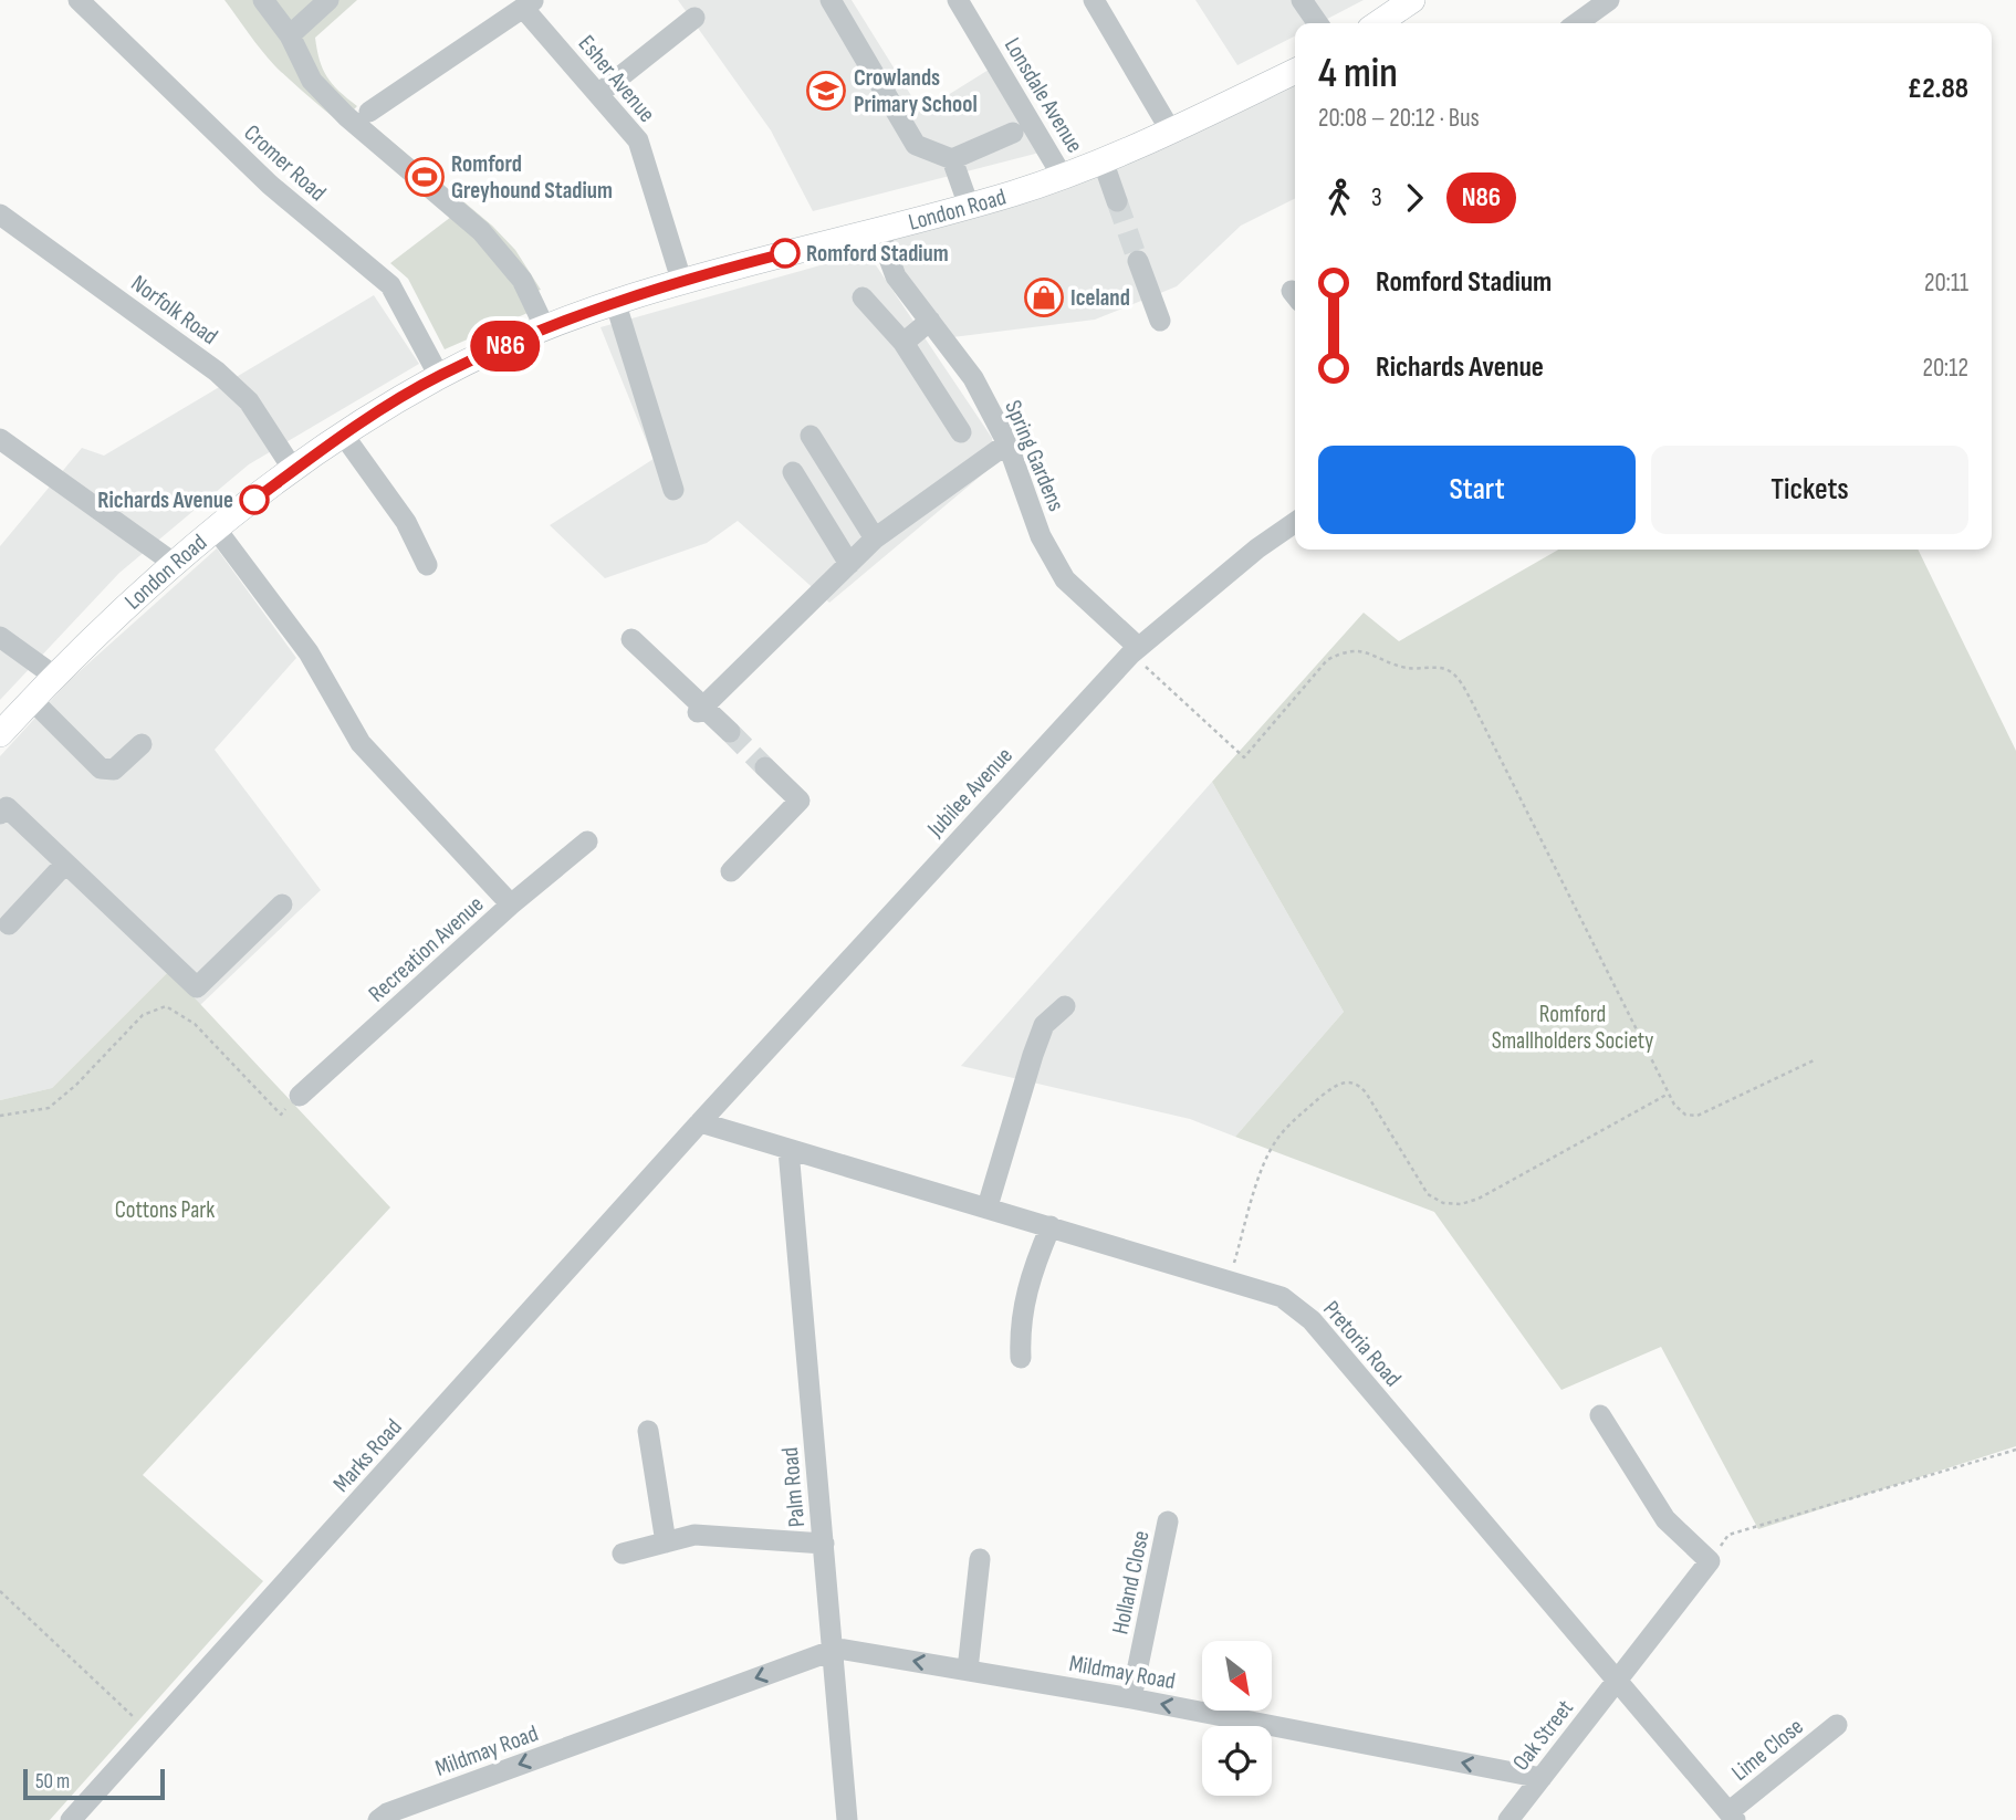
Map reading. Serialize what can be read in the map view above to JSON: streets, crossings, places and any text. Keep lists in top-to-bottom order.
{
  "streets": {
    "main road": ["London Road"],
    "street": [
      "Esher Avenue",
      "Lonsdale Avenue",
      "Cromer Road",
      "Norfolk Road",
      "Spring Gardens",
      "Jubilee Avenue",
      "Recreation Avenue",
      "Pretoria Road",
      "Marks Road",
      "Palm Road",
      "Holland Close",
      "Mildmay Road",
      "Oak Street",
      "Lime Close"
    ]
  },
  "crossings": [
    ["Esher Avenue", "London Road"],
    ["Lonsdale Avenue", "London Road"],
    ["Cromer Road", "London Road"],
    ["London Road", "Norfolk Road"],
    ["London Road", "Spring Gardens"],
    ["Spring Gardens", "Jubilee Avenue"],
    ["Jubilee Avenue", "Pretoria Road"],
    ["Jubilee Avenue", "Marks Road"],
    ["Pretoria Road", "Marks Road"],
    ["Pretoria Road", "Palm Road"],
    ["Pretoria Road", "Oak Street"],
    ["Pretoria Road", "Lime Close"],
    ["Palm Road", "Mildmay Road"],
    ["Holland Close", "Mildmay Road"],
    ["Mildmay Road", "Oak Street"]
  ],
  "one_way": ["Mildmay Road"],
  "parks": ["Romford Smallholders Society", "Cottons Park"],
  "places": {
    "school or university": ["Crowlands Primary School"],
    "sports": ["Romford Greyhound Stadium"],
    "other": ["Romford Stadium", "Richards Avenue"],
    "shop": ["Iceland"]
  },
  "lines": ["bus line N86"],
  "scale_bar": "50 m",
  "north": "bottom right",
  "page": {
    "on_map": "N86",
    "heading": ["4 min", "20:08 – 20:12 · Bus", "£2.88"],
    "legs": ["3", "N86"],
    "list": [
      {
        "name": "Romford Stadium",
        "value": "20:11"
      },
      {
        "name": "Richards Avenue",
        "value": "20:12"
      }
    ],
    "buttons": ["Start", "Tickets"],
    "scale": "50 m"
  }
}
